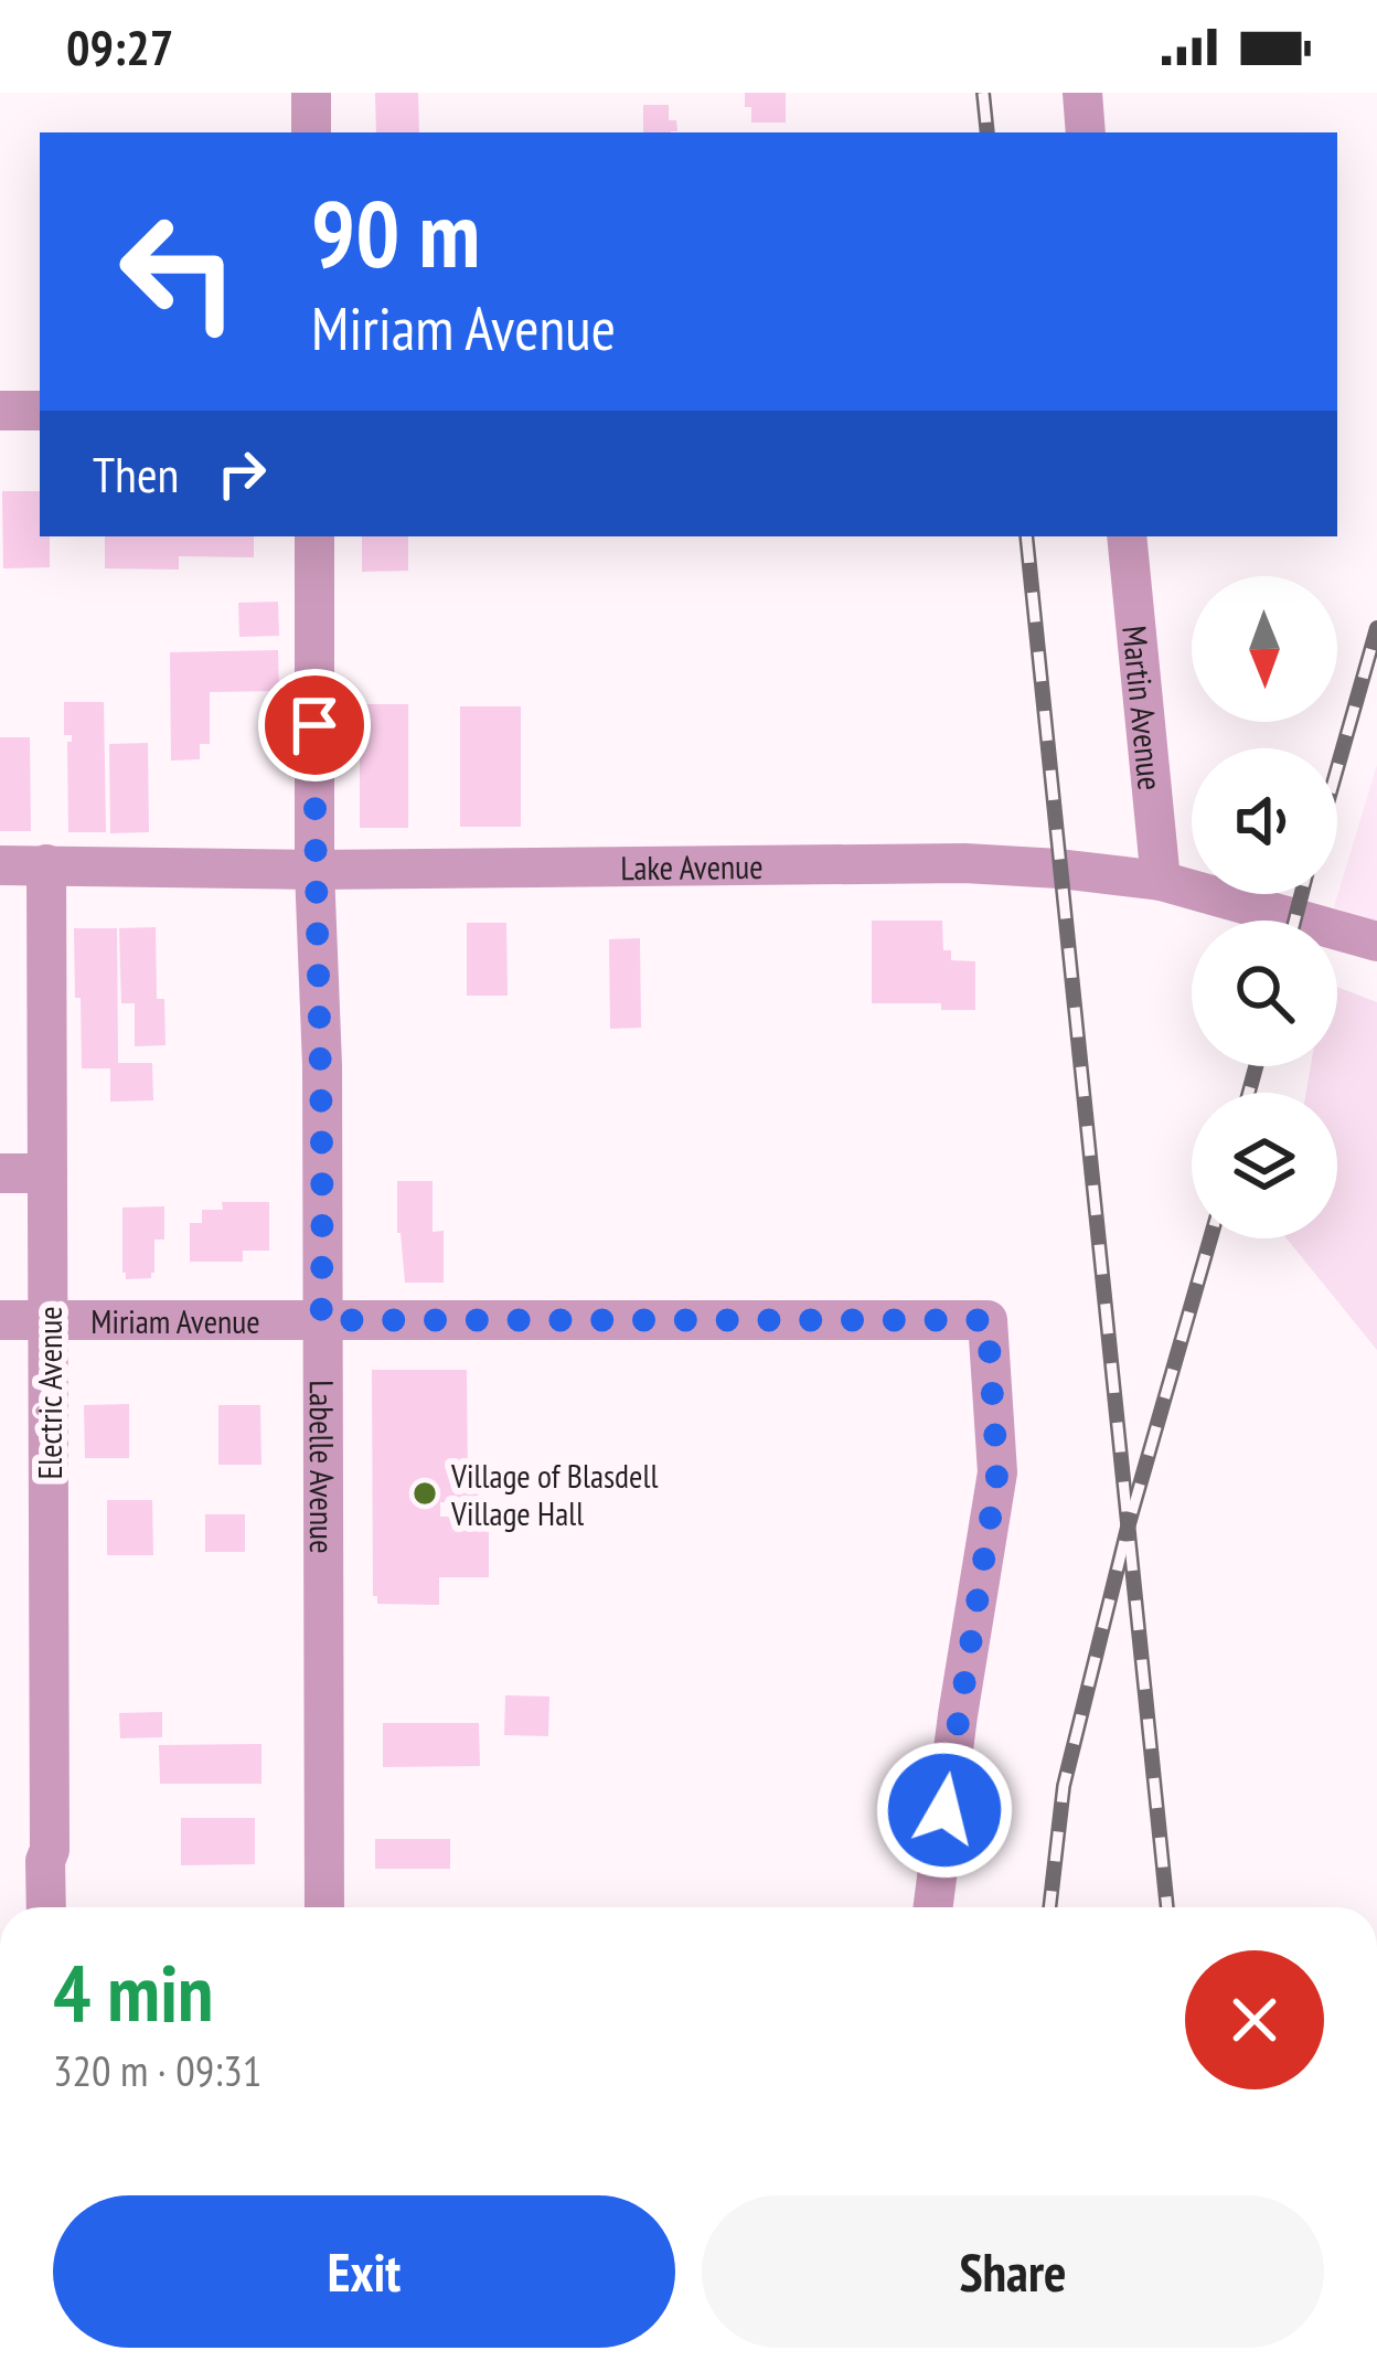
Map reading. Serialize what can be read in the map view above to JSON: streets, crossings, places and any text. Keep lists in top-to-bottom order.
{
  "streets": {
    "street": [
      "Martin Avenue",
      "Lake Avenue",
      "Miriam Avenue",
      "Electric Avenue",
      "Labelle Avenue"
    ]
  },
  "crossings": [
    ["Martin Avenue", "Lake Avenue"],
    ["Lake Avenue", "Electric Avenue"],
    ["Lake Avenue", "Labelle Avenue"],
    ["Miriam Avenue", "Electric Avenue"],
    ["Miriam Avenue", "Labelle Avenue"]
  ],
  "places": ["Village of Blasdell Village Hall"],
  "north": "bottom",
  "page": {
    "status": "09:27",
    "turn": ["90 m", "Miriam Avenue"],
    "then": "Then",
    "heading": ["4 min", "320 m · 09:31"],
    "buttons": ["Exit", "Share"]
  }
}
